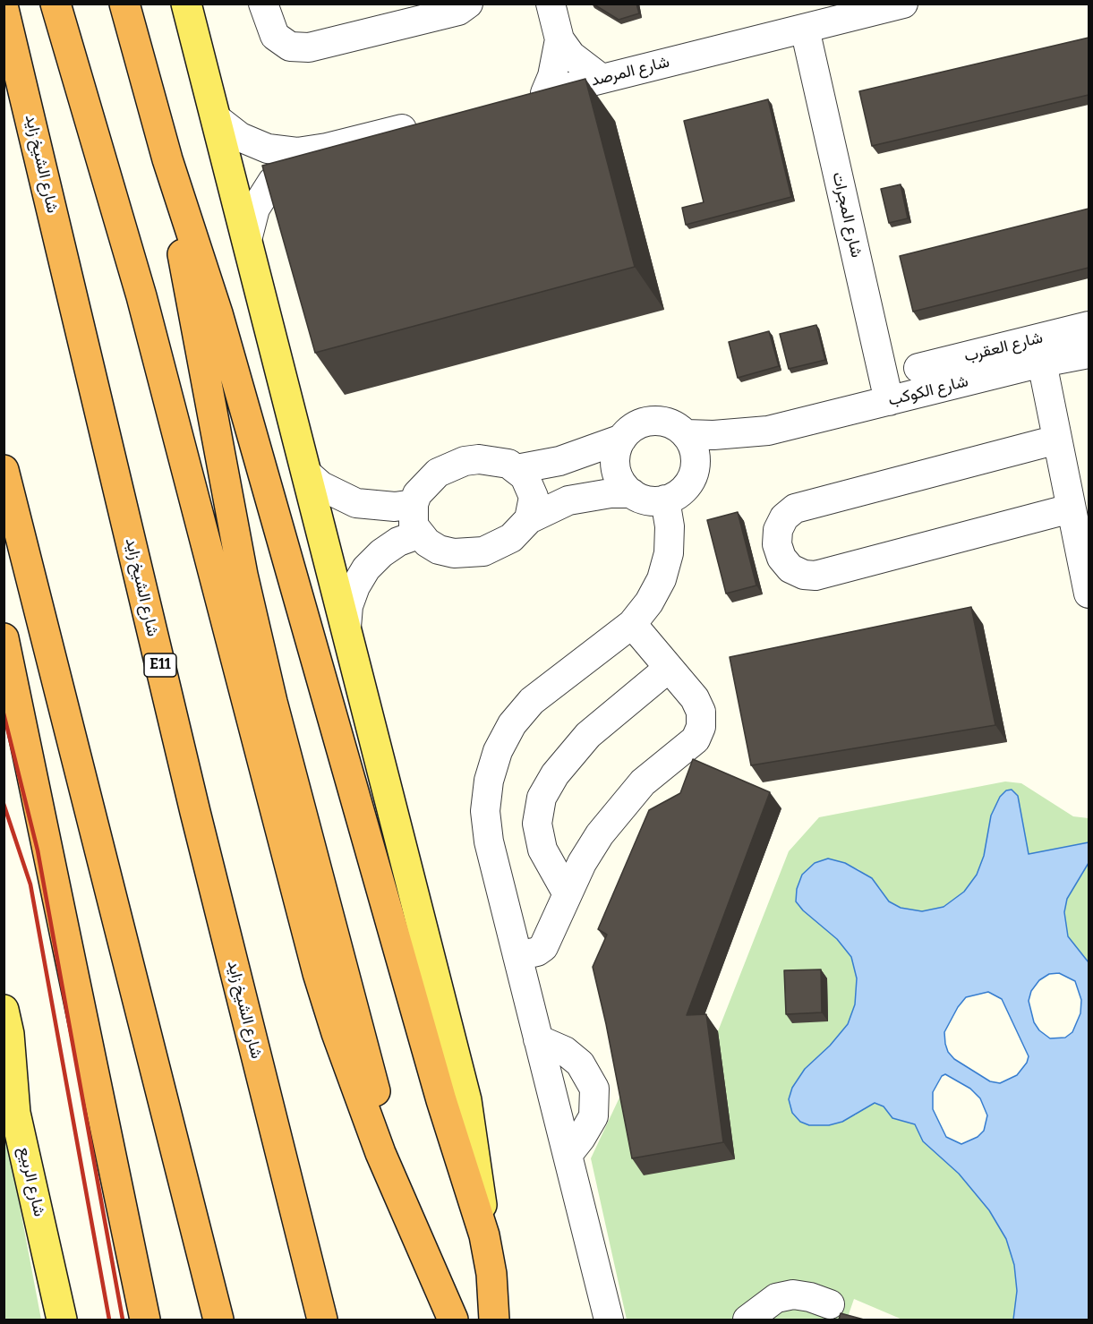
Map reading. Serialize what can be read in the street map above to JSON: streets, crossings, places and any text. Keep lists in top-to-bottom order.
{
  "streets": {
    "highway": ["شارع الشيخ زايد", "E11"],
    "main road": ["شارع الربيع"],
    "street": [
      "شارع المرصد",
      "شارع المجرات",
      "شارع العقرب",
      "شارع الكوكب"
    ]
  },
  "crossings": [
    ["شارع المرصد", "شارع المجرات"],
    ["شارع المجرات", "شارع الكوكب"]
  ]
}
